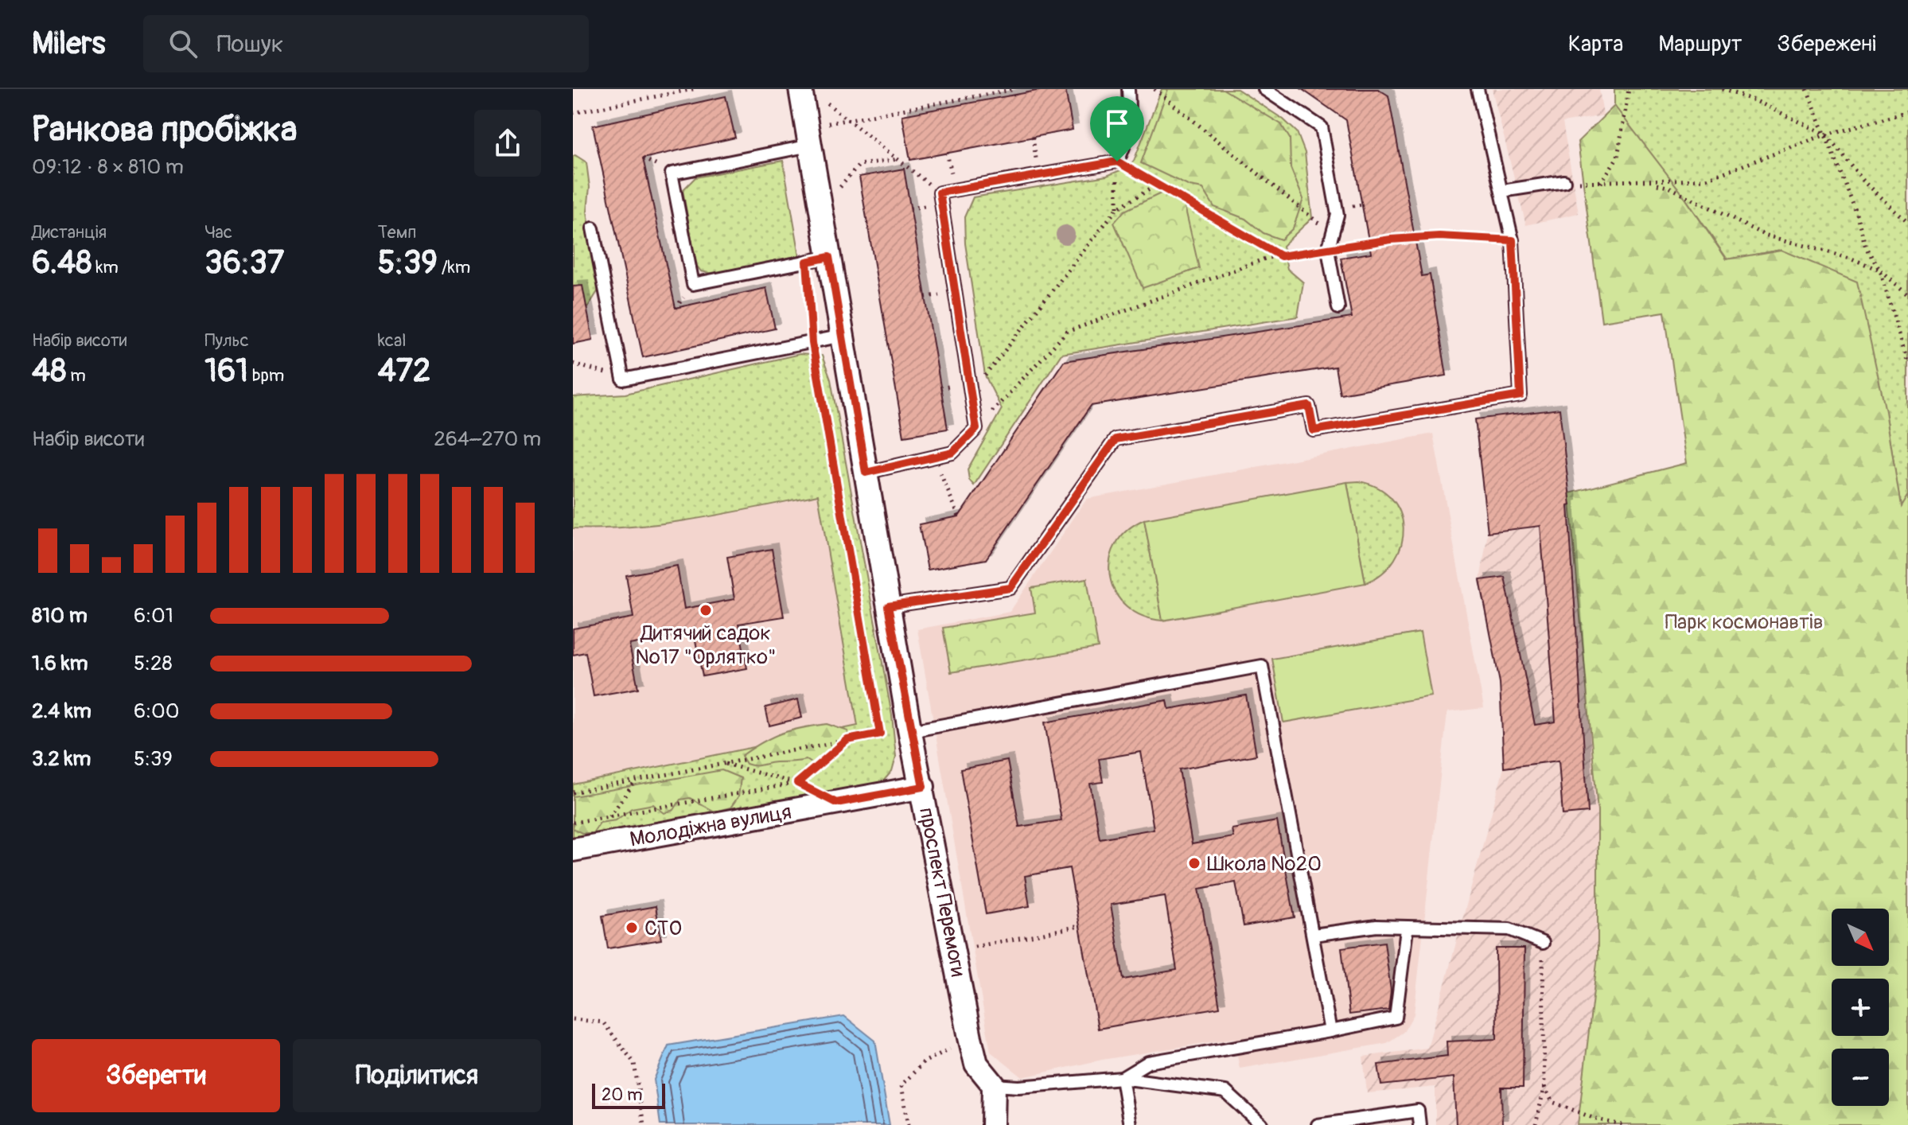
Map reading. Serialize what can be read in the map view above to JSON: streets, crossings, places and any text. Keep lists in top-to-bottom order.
{
  "streets": {
    "street": ["Молодіжна вулиця", "проспект Перемоги"]
  },
  "crossings": [
    ["Молодіжна вулиця", "проспект Перемоги"]
  ],
  "parks": ["Парк космонавтів"],
  "places": ["Дитячий садок №17 \"Орлятко\"", "Школа №20", "СТО"],
  "scale_bar": "20 m",
  "north": "bottom right",
  "page": {
    "header": "Milers",
    "search": "Пошук",
    "nav": ["Карта", "Маршрут", "Збережені"],
    "heading": ["Ранкова пробіжка", "09:12 · 8 × 810 m"],
    "stats": [
      ["Дистанція", "6.48 km"],
      ["Час", "36:37"],
      ["Темп", "5:39 /km"],
      ["Набір висоти", "48 m"],
      ["Пульс", "161 bpm"],
      ["kcal", "472"]
    ],
    "chart": ["Набір висоти", "264–270 m"],
    "list": [
      {
        "name": "810 m",
        "note": "6:01"
      },
      {
        "name": "1.6 km",
        "note": "5:28"
      },
      {
        "name": "2.4 km",
        "note": "6:00"
      },
      {
        "name": "3.2 km",
        "note": "5:39"
      }
    ],
    "map_buttons": ["+", "−"],
    "buttons": ["Зберегти", "Поділитися"],
    "scale": "20 m"
  }
}
